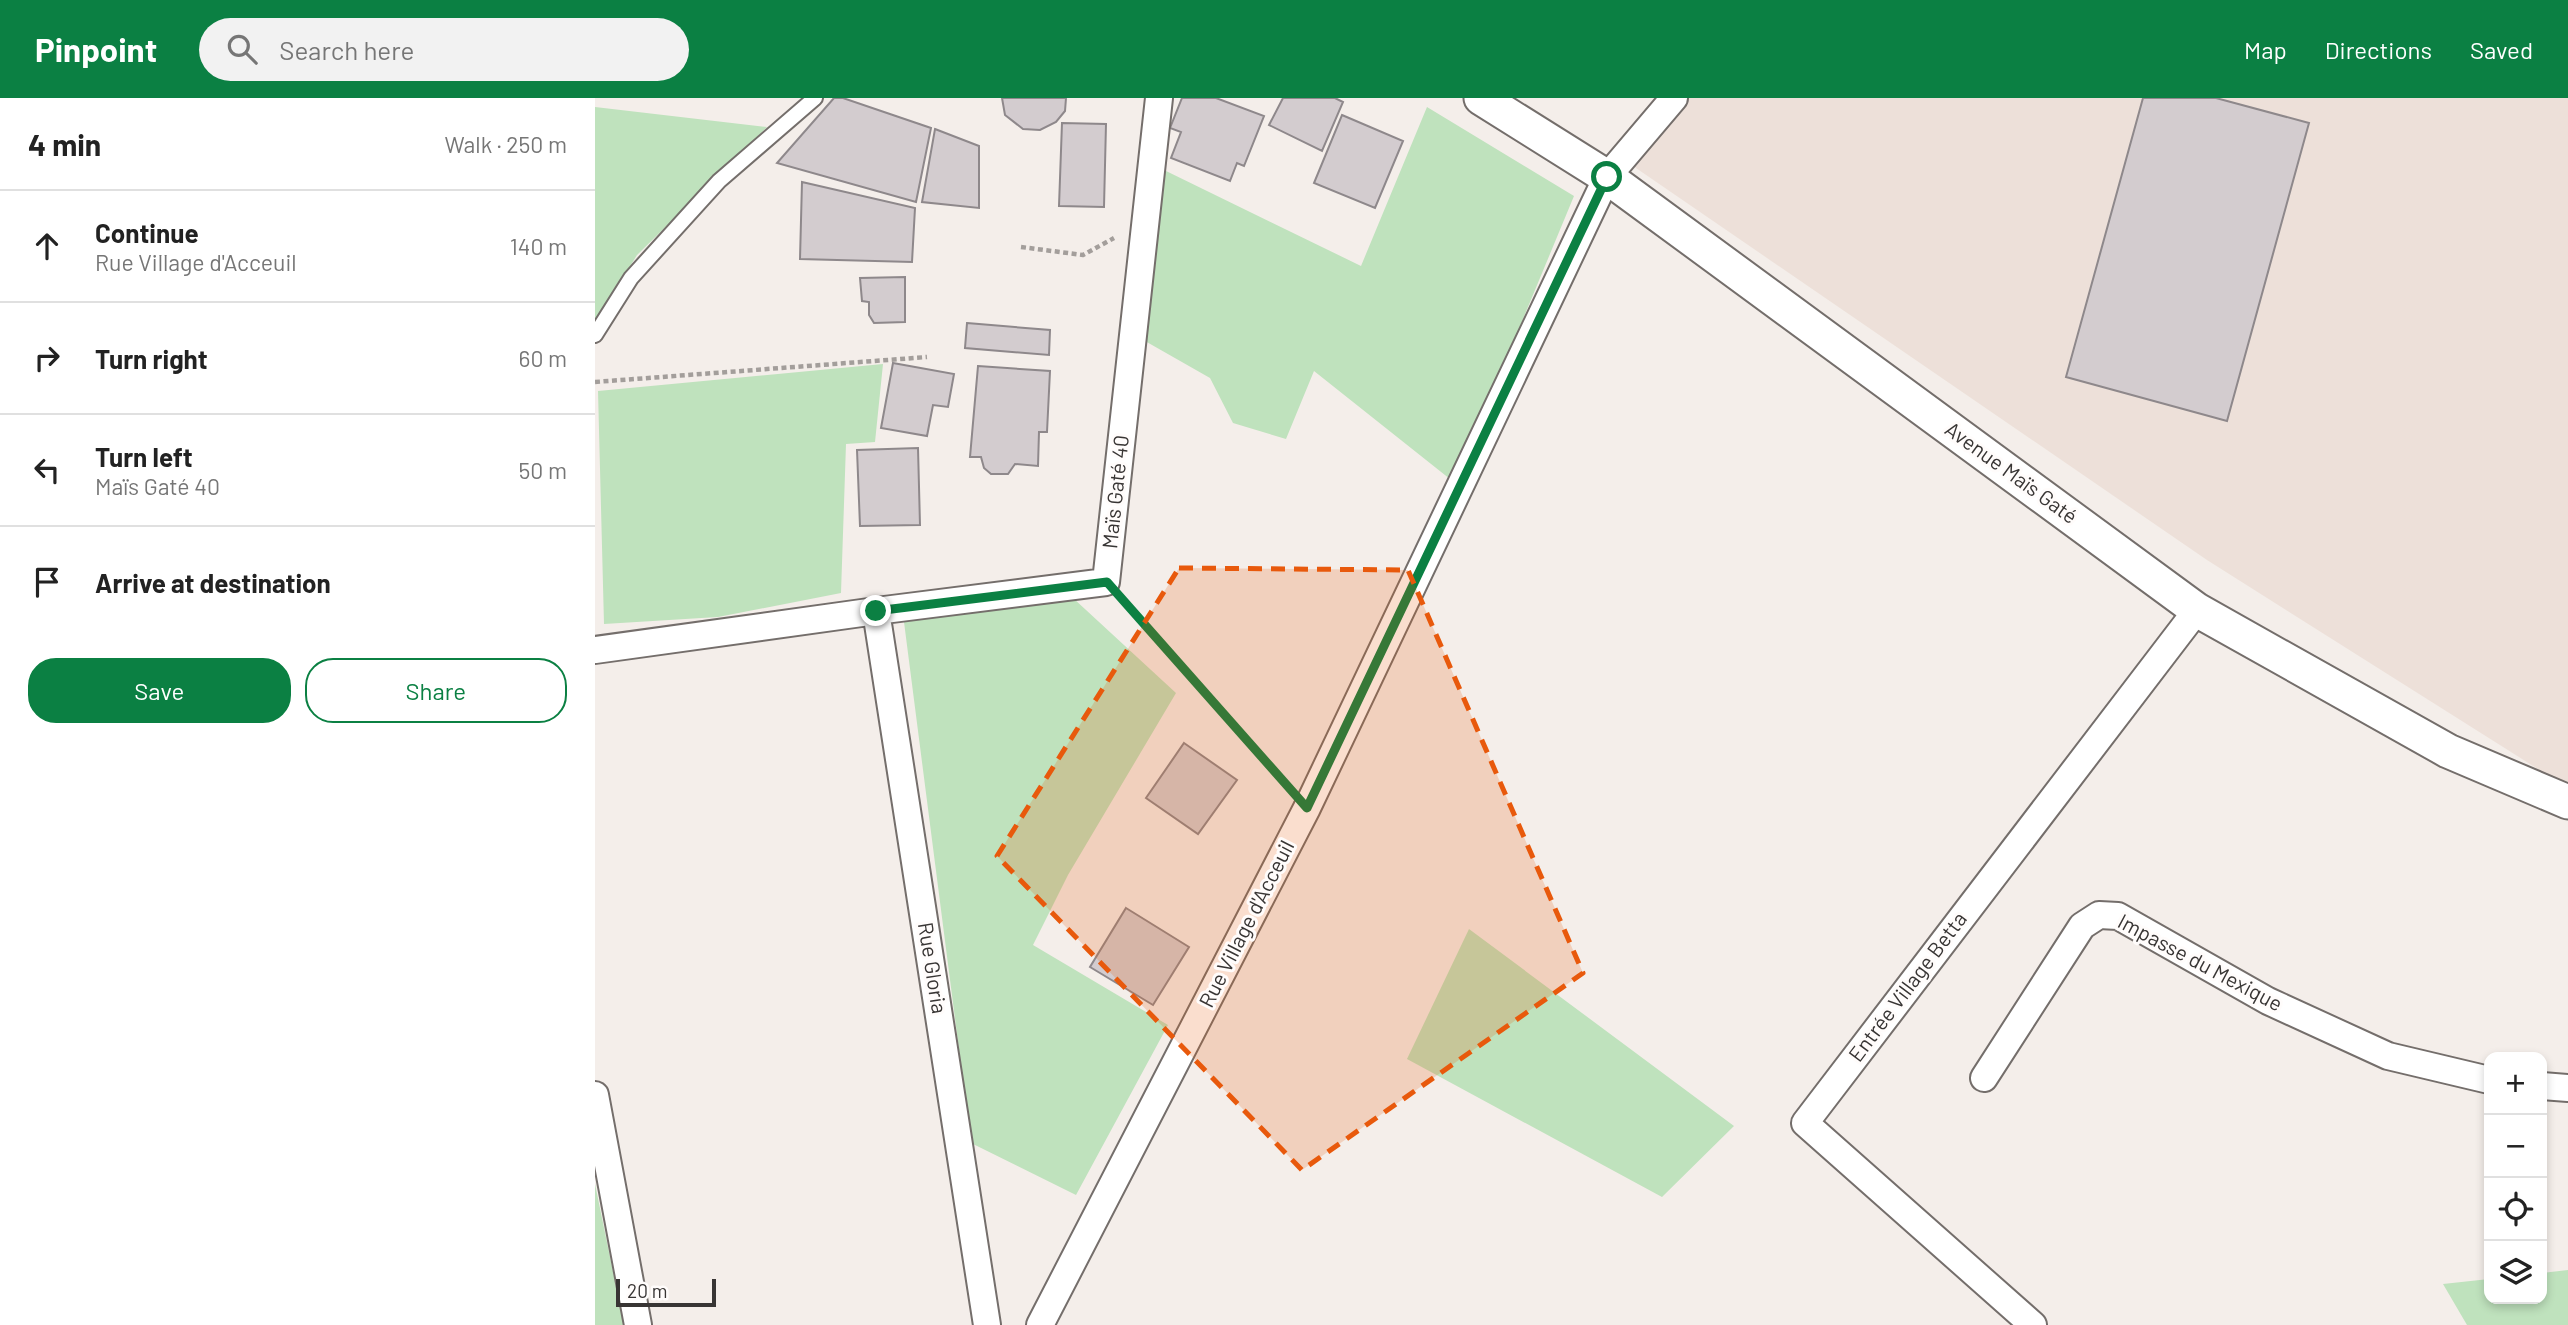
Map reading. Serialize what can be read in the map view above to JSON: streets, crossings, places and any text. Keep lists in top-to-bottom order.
{
  "streets": {
    "street": [
      "Avenue Maïs Gaté",
      "Maïs Gaté 40",
      "Rue Village d'Acceuil",
      "Impasse du Mexique",
      "Rue Gloria",
      "Entrée Village Betta"
    ]
  },
  "crossings": [
    ["Avenue Maïs Gaté", "Rue Village d'Acceuil"],
    ["Avenue Maïs Gaté", "Entrée Village Betta"]
  ],
  "scale_bar": "20 m",
  "page": {
    "header": "Pinpoint",
    "search": "Search here",
    "nav": ["Map", "Directions", "Saved"],
    "heading": ["4 min", "Walk · 250 m"],
    "list": [
      ["Continue", "Rue Village d'Acceuil", "140 m"],
      ["Turn right", "60 m"],
      ["Turn left", "Maïs Gaté 40", "50 m"],
      "Arrive at destination"
    ],
    "buttons": ["Save", "Share"],
    "map_buttons": ["+", "−"],
    "scale": "20 m"
  }
}
